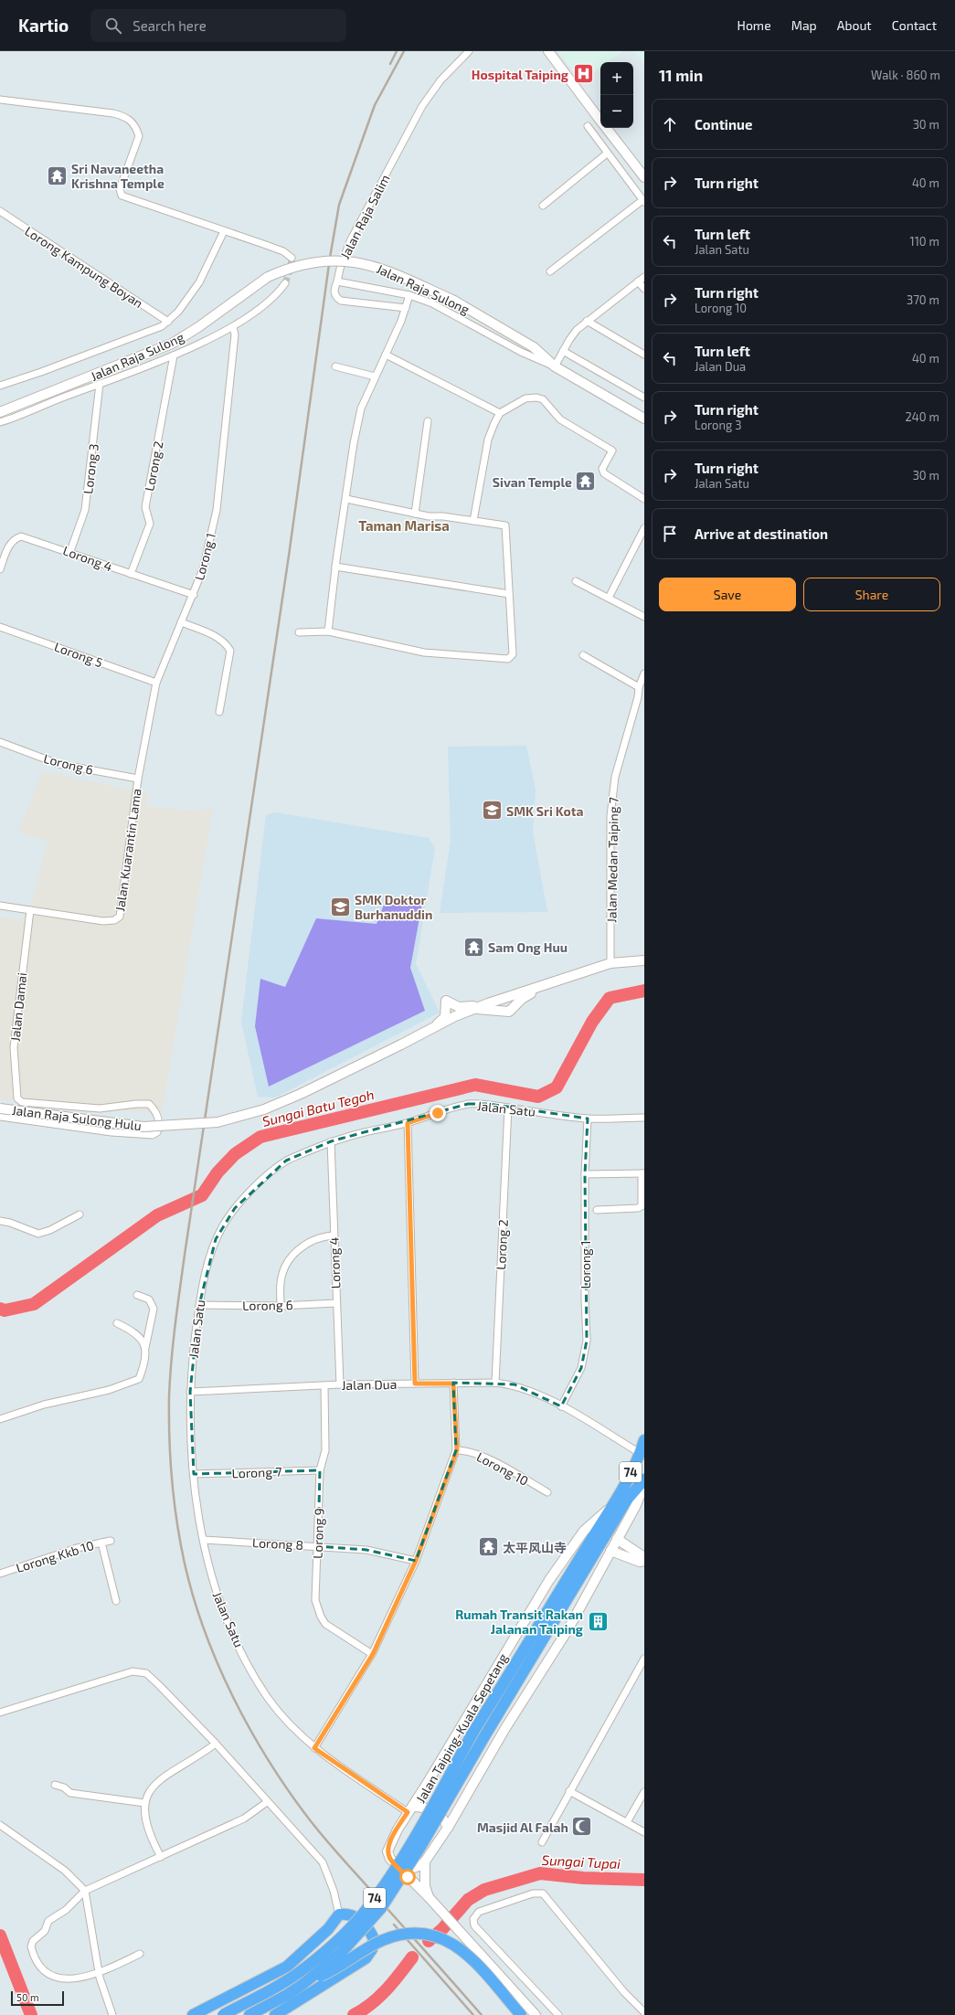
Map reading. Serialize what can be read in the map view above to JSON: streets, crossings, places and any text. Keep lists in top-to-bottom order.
{
  "streets": {
    "main road": ["74", "Jalan Taiping-Kuala Sepetang"],
    "street": [
      "Jalan Raja Salim",
      "Lorong Kampung Boyan",
      "Jalan Raja Sulong",
      "Lorong 2",
      "Lorong 3",
      "Lorong 1",
      "Lorong 4",
      "Lorong 5",
      "Lorong 6",
      "Jalan Kuarantin Lama",
      "Jalan Medan Taiping 7",
      "Jalan Damai",
      "Jalan Satu",
      "Jalan Raja Sulong Hulu",
      "Jalan Dua",
      "Lorong 10",
      "Lorong 7",
      "Lorong 9",
      "Lorong 8",
      "Lorong Kkb 10"
    ]
  },
  "crossings": [
    ["Lorong 2", "Lorong 4"],
    ["Lorong 2", "Jalan Satu"],
    ["Lorong 2", "Jalan Dua"],
    ["Lorong 3", "Lorong 4"],
    ["Lorong 1", "Lorong 4"],
    ["Lorong 1", "Lorong 5"],
    ["Lorong 1", "Lorong 6"],
    ["Lorong 1", "Jalan Kuarantin Lama"],
    ["Lorong 1", "Jalan Satu"],
    ["Lorong 1", "Jalan Dua"],
    ["Lorong 4", "Lorong 6"],
    ["Lorong 4", "Jalan Satu"],
    ["Lorong 4", "Jalan Dua"],
    ["Lorong 6", "Jalan Kuarantin Lama"],
    ["Lorong 6", "Jalan Satu"],
    ["Jalan Kuarantin Lama", "Jalan Damai"],
    ["Jalan Satu", "Jalan Dua"],
    ["Jalan Satu", "Lorong 7"],
    ["Jalan Satu", "Lorong 8"],
    ["Jalan Dua", "Lorong 9"],
    ["Jalan Dua", "Jalan Taiping-Kuala Sepetang"],
    ["Lorong 7", "Lorong 9"],
    ["Lorong 9", "Lorong 8"]
  ],
  "districts": ["Taman Marisa"],
  "water": ["Sungai Batu Tegoh", "Sungai Tupai"],
  "places": {
    "hospital": ["Hospital Taiping"],
    "temple": [
      "Sri Navaneetha Krishna Temple",
      "Sivan Temple",
      "Sam Ong Huu",
      "太平风山寺"
    ],
    "school or university": ["SMK Sri Kota", "SMK Doktor Burhanuddin"],
    "building": ["Rumah Transit Rakan Jalanan Taiping"],
    "mosque": ["Masjid Al Falah"]
  },
  "scale_bar": "50 m",
  "page": {
    "header": "Kartio",
    "search": "Search here",
    "nav": [
      "Home",
      "Map",
      "About",
      "Contact"
    ],
    "heading": ["11 min", "Walk · 860 m"],
    "map_buttons": ["+", "−"],
    "list": [
      ["Continue", "30 m"],
      ["Turn right", "40 m"],
      ["Turn left", "Jalan Satu", "110 m"],
      ["Turn right", "Lorong 10", "370 m"],
      ["Turn left", "Jalan Dua", "40 m"],
      ["Turn right", "Lorong 3", "240 m"],
      ["Turn right", "Jalan Satu", "30 m"],
      "Arrive at destination"
    ],
    "buttons": ["Save", "Share"],
    "scale": "50 m"
  }
}
